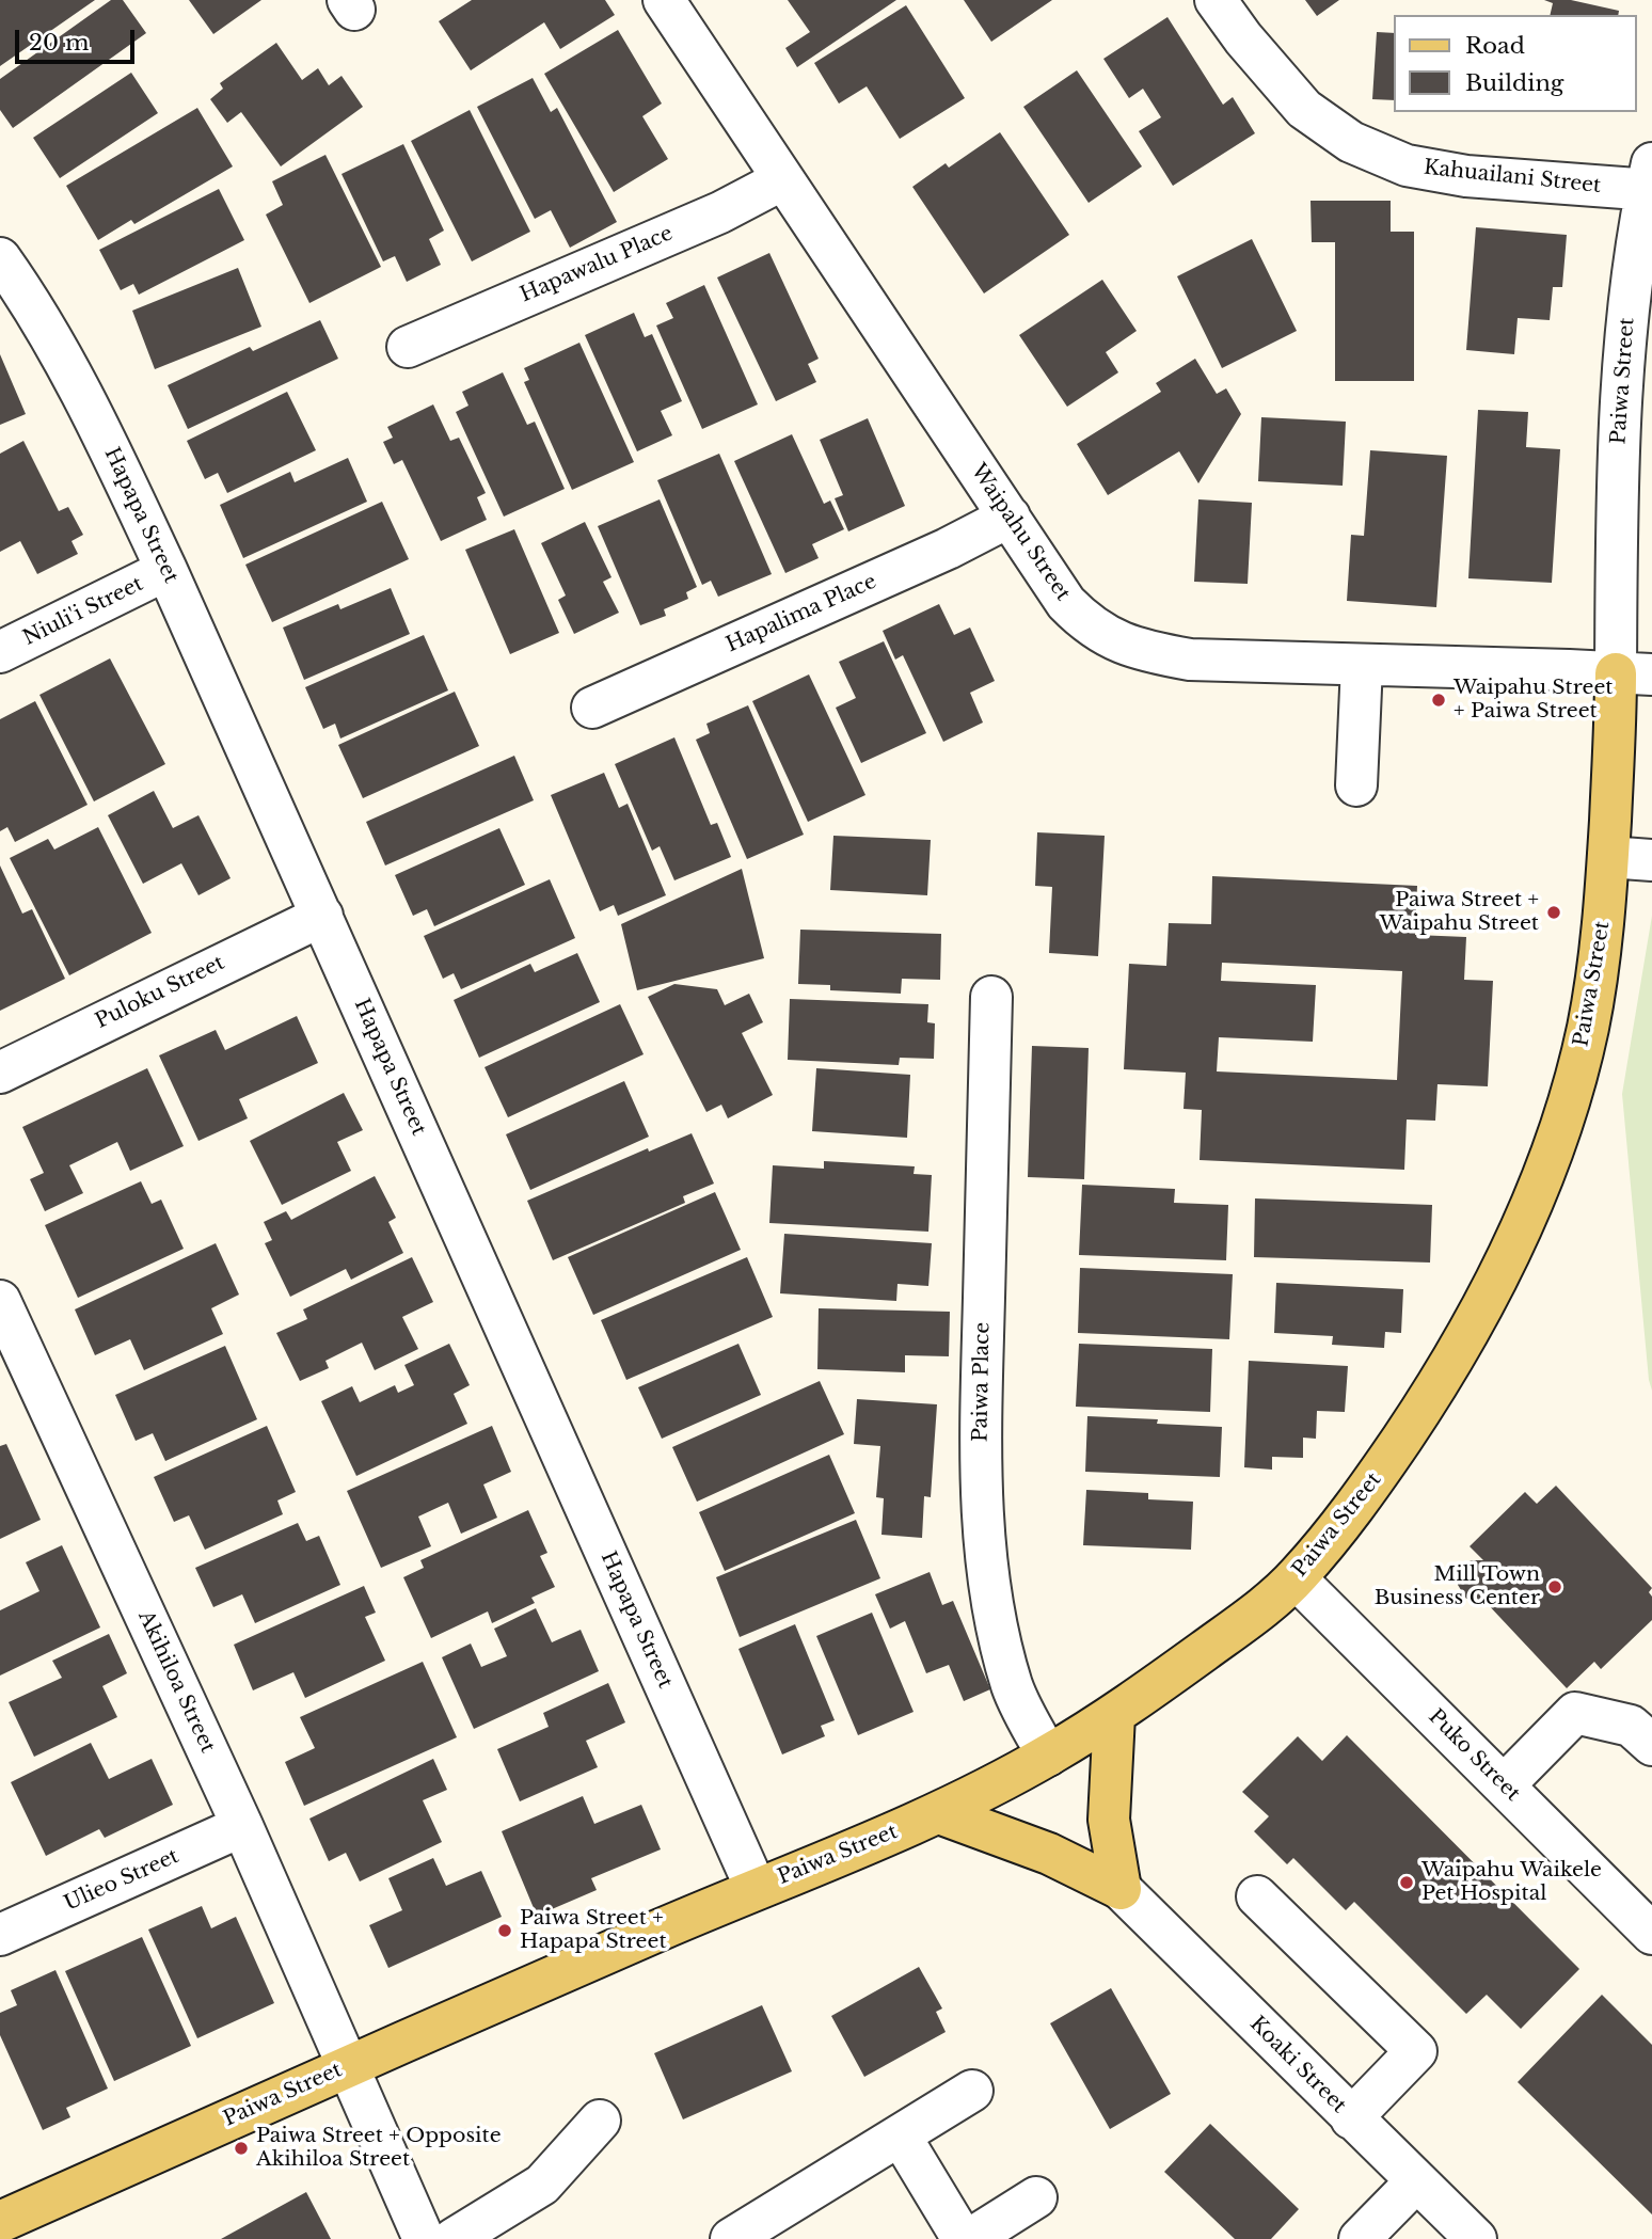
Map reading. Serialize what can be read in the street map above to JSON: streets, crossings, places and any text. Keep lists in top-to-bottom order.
{
  "streets": {
    "main road": ["Paiwa Street"],
    "street": [
      "Kahuailani Street",
      "Hapawalu Place",
      "Hapapa Street",
      "Waipahu Street",
      "Niuli'i Street",
      "Hapalima Place",
      "Puloku Street",
      "Paiwa Place",
      "Akihiloa Street",
      "Puko Street",
      "Ulieo Street",
      "Koaki Street"
    ]
  },
  "crossings": [
    ["Kahuailani Street", "Paiwa Street"],
    ["Hapawalu Place", "Waipahu Street"],
    ["Paiwa Street", "Hapapa Street"],
    ["Paiwa Street", "Waipahu Street"],
    ["Paiwa Street", "Paiwa Place"],
    ["Paiwa Street", "Akihiloa Street"],
    ["Paiwa Street", "Puko Street"],
    ["Hapapa Street", "Niuli'i Street"],
    ["Hapapa Street", "Puloku Street"],
    ["Waipahu Street", "Hapalima Place"],
    ["Akihiloa Street", "Ulieo Street"]
  ],
  "places": [
    "Waipahu Street + Paiwa Street",
    "Paiwa Street + Waipahu Street",
    "Mill Town Business Center",
    "Waipahu Waikele Pet Hospital",
    "Paiwa Street + Hapapa Street",
    "Paiwa Street + Opposite Akihiloa Street"
  ],
  "legend": ["Road", "Building"],
  "scale_bar": "20 m"
}
